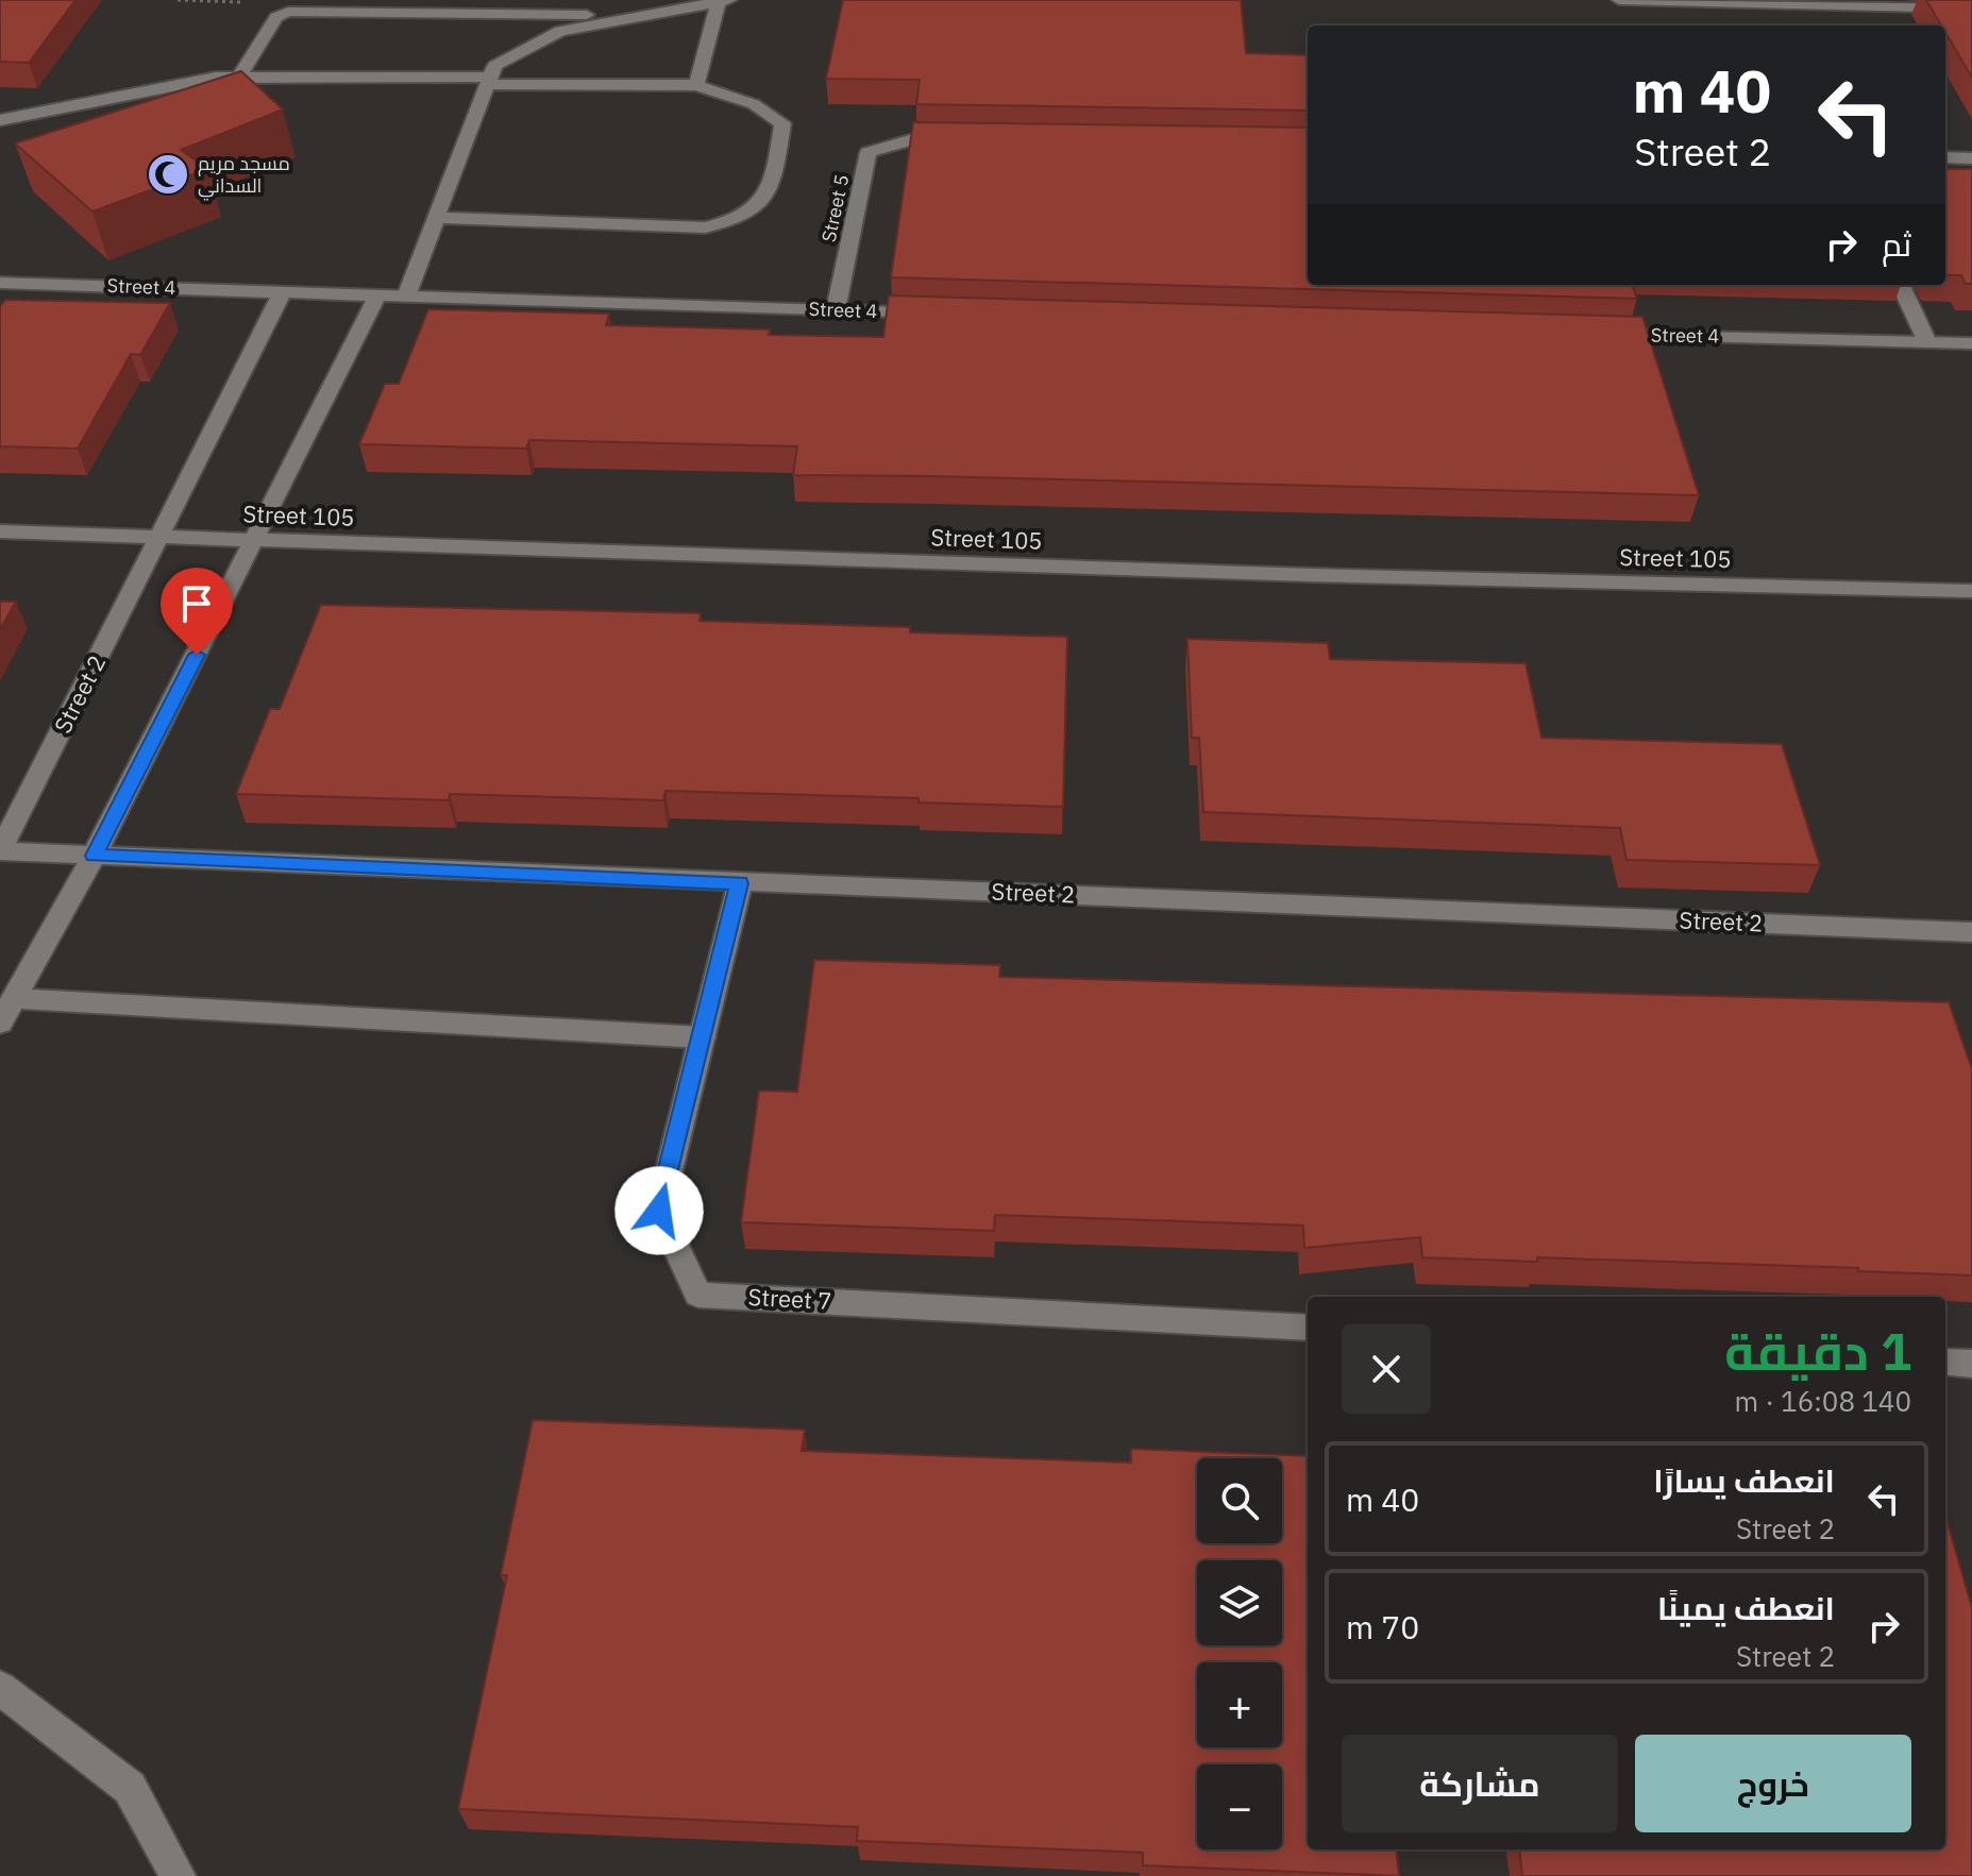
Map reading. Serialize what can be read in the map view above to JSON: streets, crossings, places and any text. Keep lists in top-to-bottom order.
{
  "streets": {
    "street": [
      "Street 5",
      "Street 4",
      "Street 105",
      "Street 2",
      "Street 7"
    ]
  },
  "crossings": [
    ["Street 5", "Street 4"],
    ["Street 105", "Street 2"],
    ["Street 2", "Street 7"]
  ],
  "places": {
    "mosque": ["مسجد مريم السداني"]
  },
  "page": {
    "turn": ["40 m", "Street 2"],
    "then": "ثم",
    "heading": ["1 دقيقة", "140 m · 16:08"],
    "list": [
      {
        "name": "انعطف يسارًا",
        "note": "Street 2",
        "value": "40 m"
      },
      {
        "name": "انعطف يمينًا",
        "note": "Street 2",
        "value": "70 m"
      }
    ],
    "map_buttons": ["+", "−"],
    "buttons": ["خروج", "مشاركة"]
  }
}
